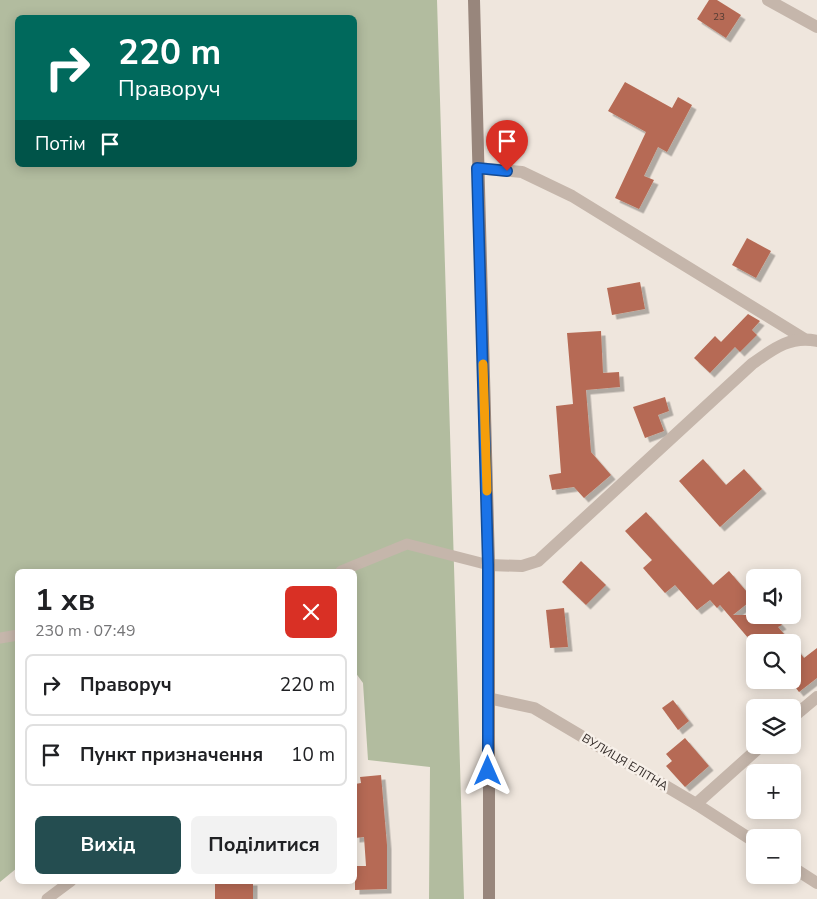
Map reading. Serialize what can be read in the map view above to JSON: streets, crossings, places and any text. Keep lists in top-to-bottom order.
{
  "streets": {
    "street": ["ВУЛИЦЯ ЕЛІТНА"]
  },
  "house_numbers": ["23"],
  "page": {
    "turn": ["220 m", "Праворуч"],
    "then": "Потім",
    "map_buttons": ["+", "−"],
    "heading": ["1 хв", "230 m · 07:49"],
    "list": [
      {
        "name": "Праворуч",
        "value": "220 m"
      },
      {
        "name": "Пункт призначення",
        "value": "10 m"
      }
    ],
    "buttons": ["Вихід", "Поділитися"]
  }
}
